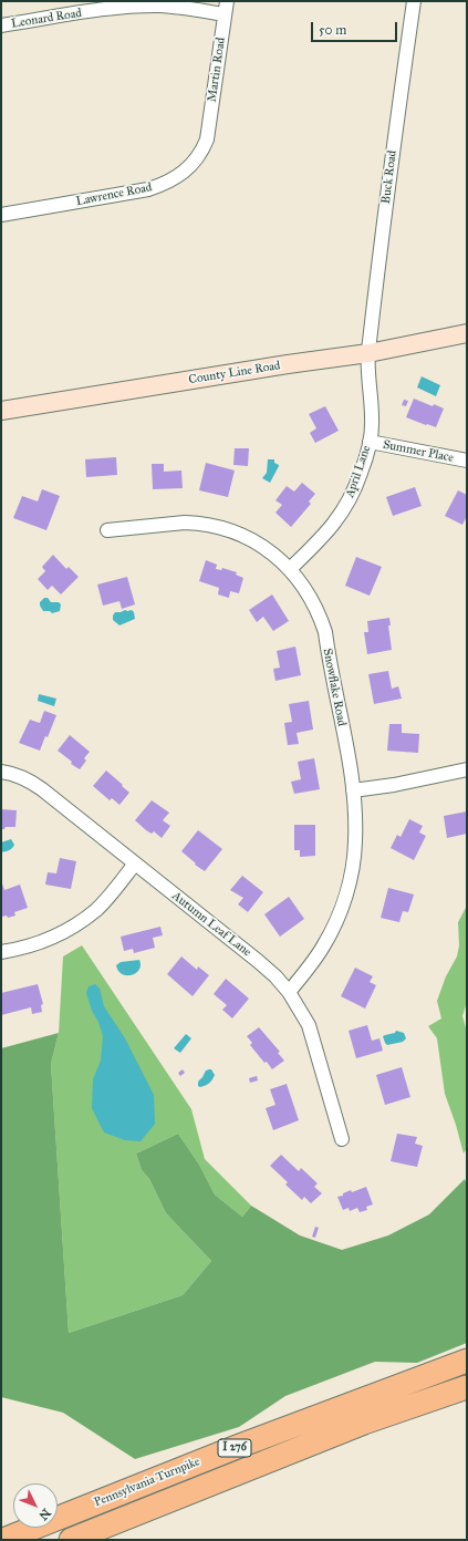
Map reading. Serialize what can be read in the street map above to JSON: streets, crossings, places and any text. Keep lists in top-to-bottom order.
{
  "streets": {
    "highway": ["I 276", "Pennsylvania Turnpike"],
    "main road": ["County Line Road"],
    "street": [
      "Leonard Road",
      "Martin Road",
      "Buck Road",
      "Lawrence Road",
      "Summer Place",
      "April Lane",
      "Snowflake Road",
      "Autumn Leaf Lane"
    ]
  },
  "crossings": [
    ["Leonard Road", "Martin Road"],
    ["Martin Road", "Lawrence Road"],
    ["Buck Road", "County Line Road"],
    ["Buck Road", "April Lane"],
    ["County Line Road", "April Lane"],
    ["Summer Place", "April Lane"],
    ["April Lane", "Snowflake Road"],
    ["Snowflake Road", "Autumn Leaf Lane"]
  ],
  "scale_bar": "50 m",
  "north": "bottom right"
}
